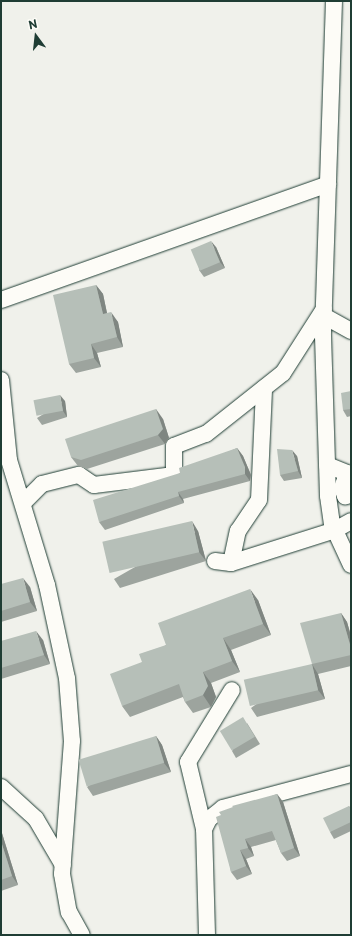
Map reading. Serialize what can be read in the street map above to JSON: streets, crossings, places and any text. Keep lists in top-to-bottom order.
{
  "north": "top"
}
